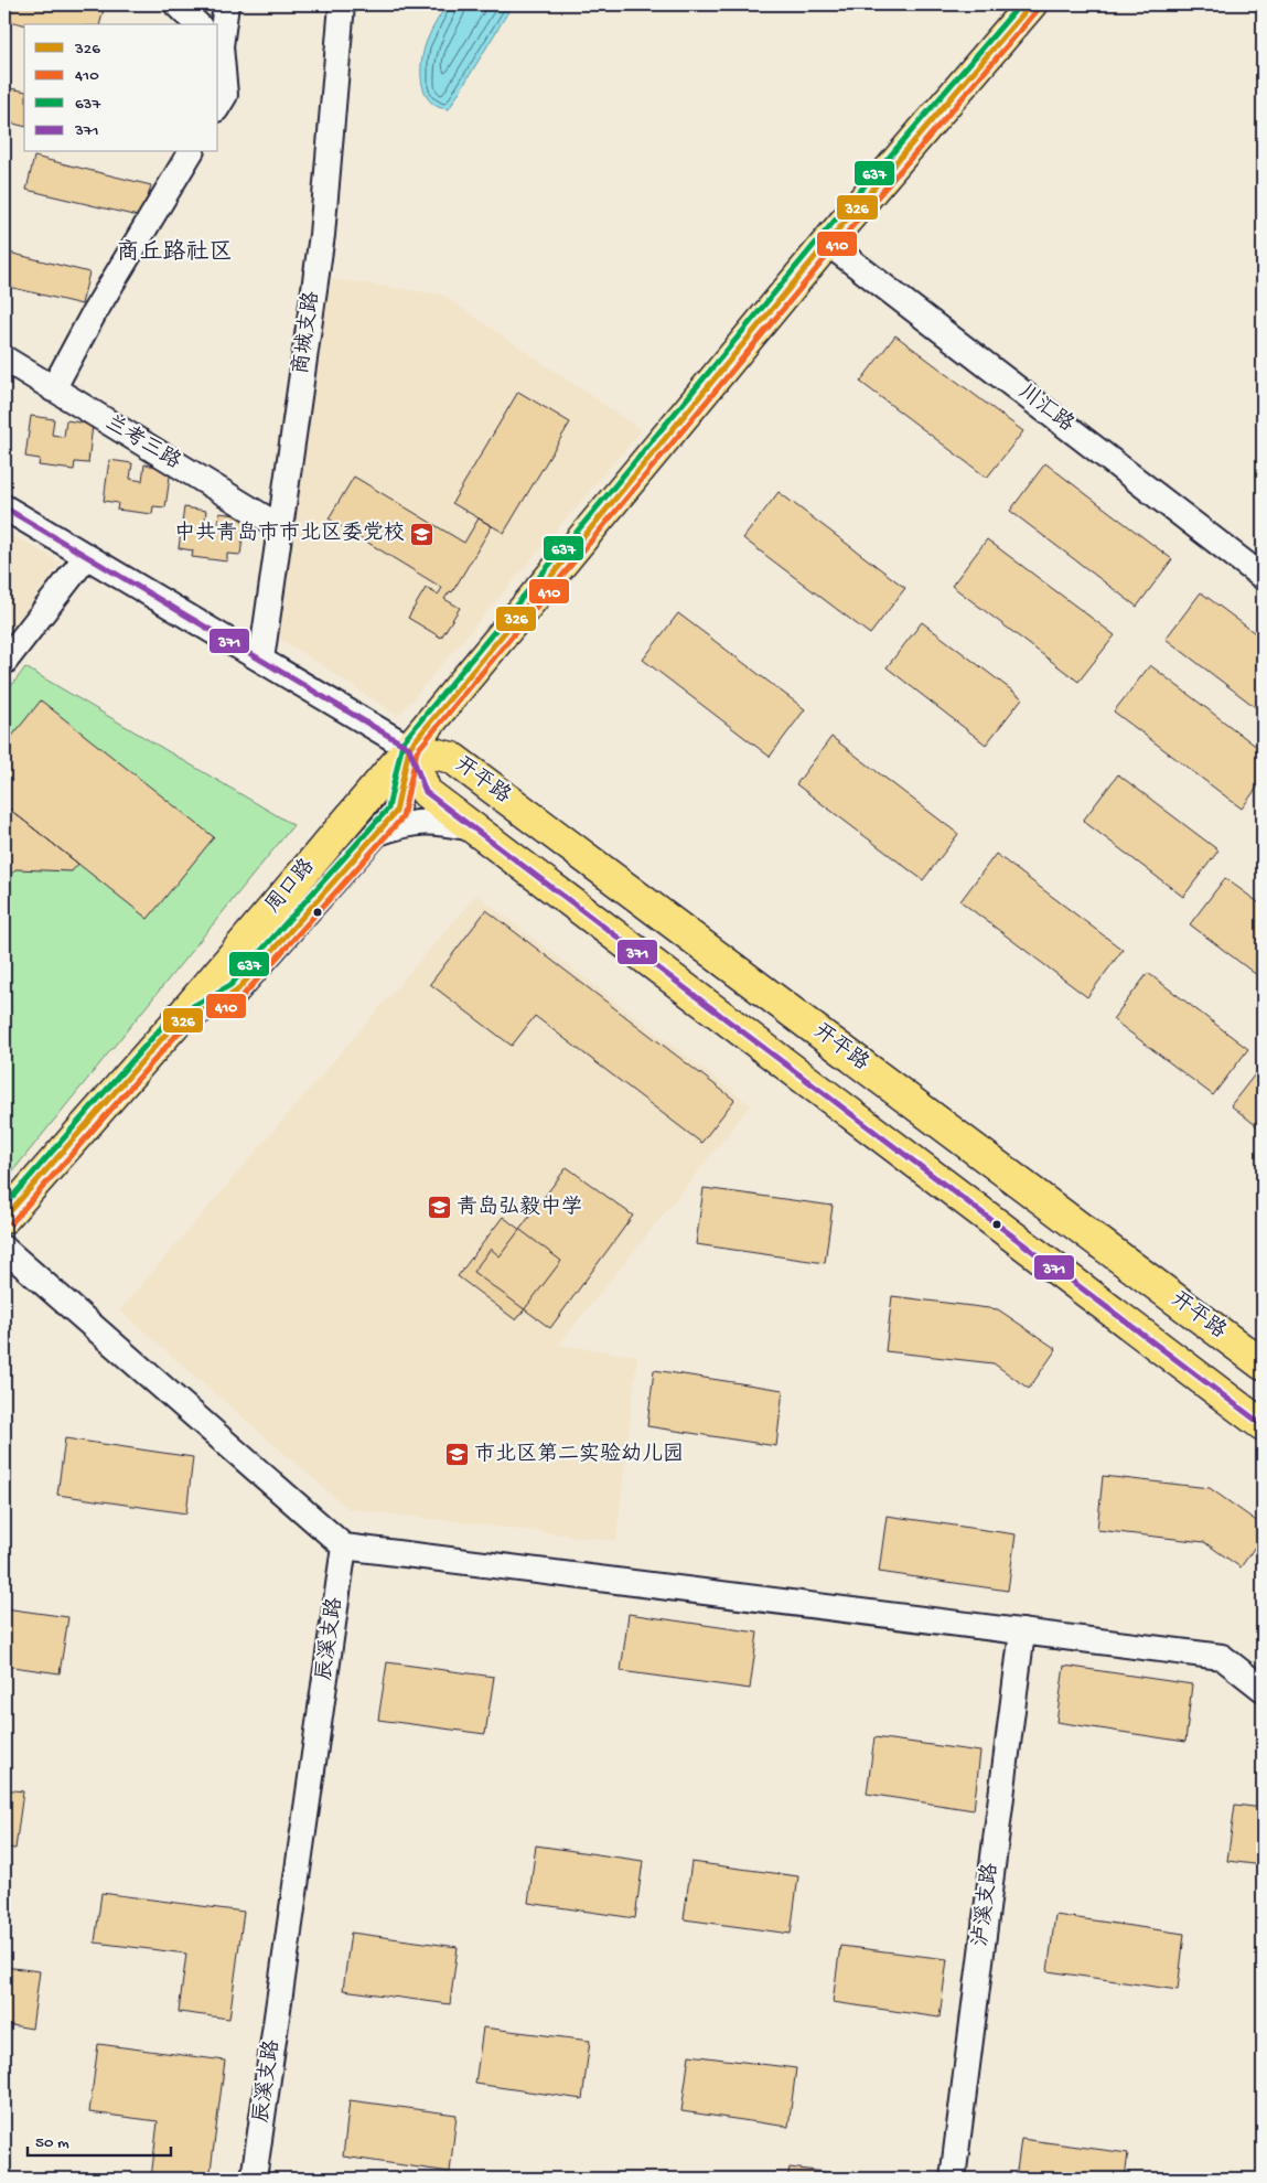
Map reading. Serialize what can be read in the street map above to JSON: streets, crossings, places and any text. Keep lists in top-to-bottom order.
{
  "streets": {
    "main road": ["开平路", "周口路"],
    "street": [
      "商城支路",
      "川汇路",
      "兰考三路",
      "辰溪支路",
      "泸溪支路"
    ]
  },
  "crossings": [
    ["商城支路", "兰考三路"],
    ["商城支路", "开平路"],
    ["川汇路", "周口路"],
    ["开平路", "周口路"]
  ],
  "districts": ["商丘路社区"],
  "places": {
    "school or university": ["中共青岛市市北区委党校", "青岛弘毅中学", "市北区第二实验幼儿园"]
  },
  "lines": [
    "transit line 326",
    "transit line 637",
    "transit line 410",
    "transit line 371"
  ],
  "legend": [
    "326",
    "410",
    "637",
    "371"
  ],
  "scale_bar": "50 m"
}
